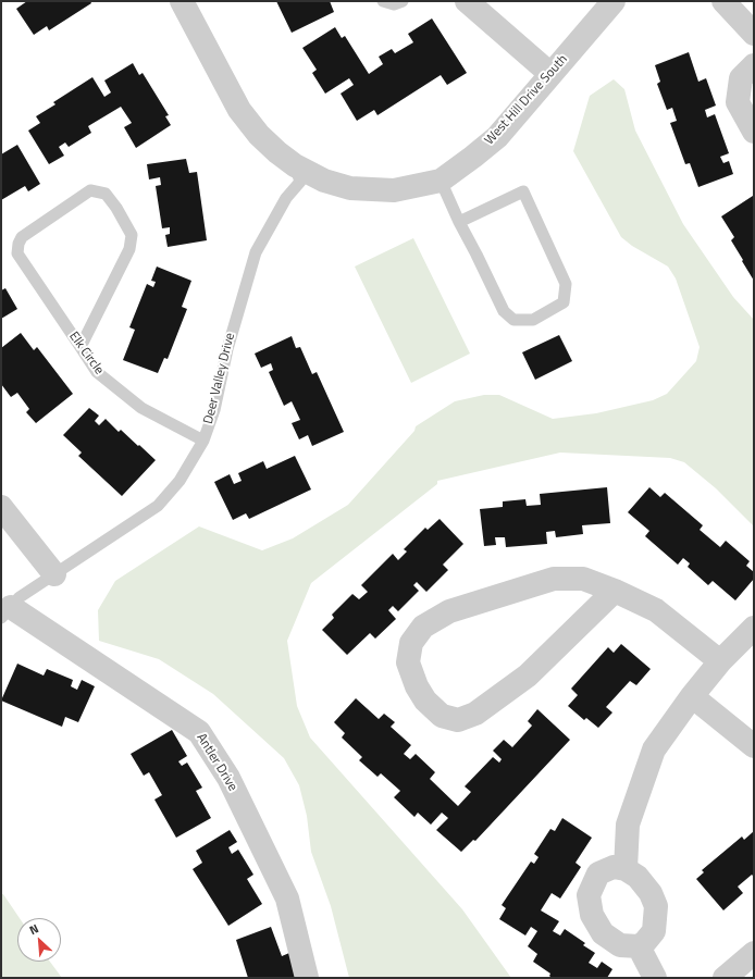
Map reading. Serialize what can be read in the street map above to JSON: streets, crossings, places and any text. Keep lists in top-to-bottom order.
{
  "streets": {
    "street": ["West Hill Drive South", "Antler Drive"],
    "lane": ["Elk Circle", "Deer Valley Drive"]
  },
  "crossings": [
    ["West Hill Drive South", "Deer Valley Drive"],
    ["Elk Circle", "Deer Valley Drive"],
    ["Deer Valley Drive", "Antler Drive"]
  ],
  "north": "top left"
}
